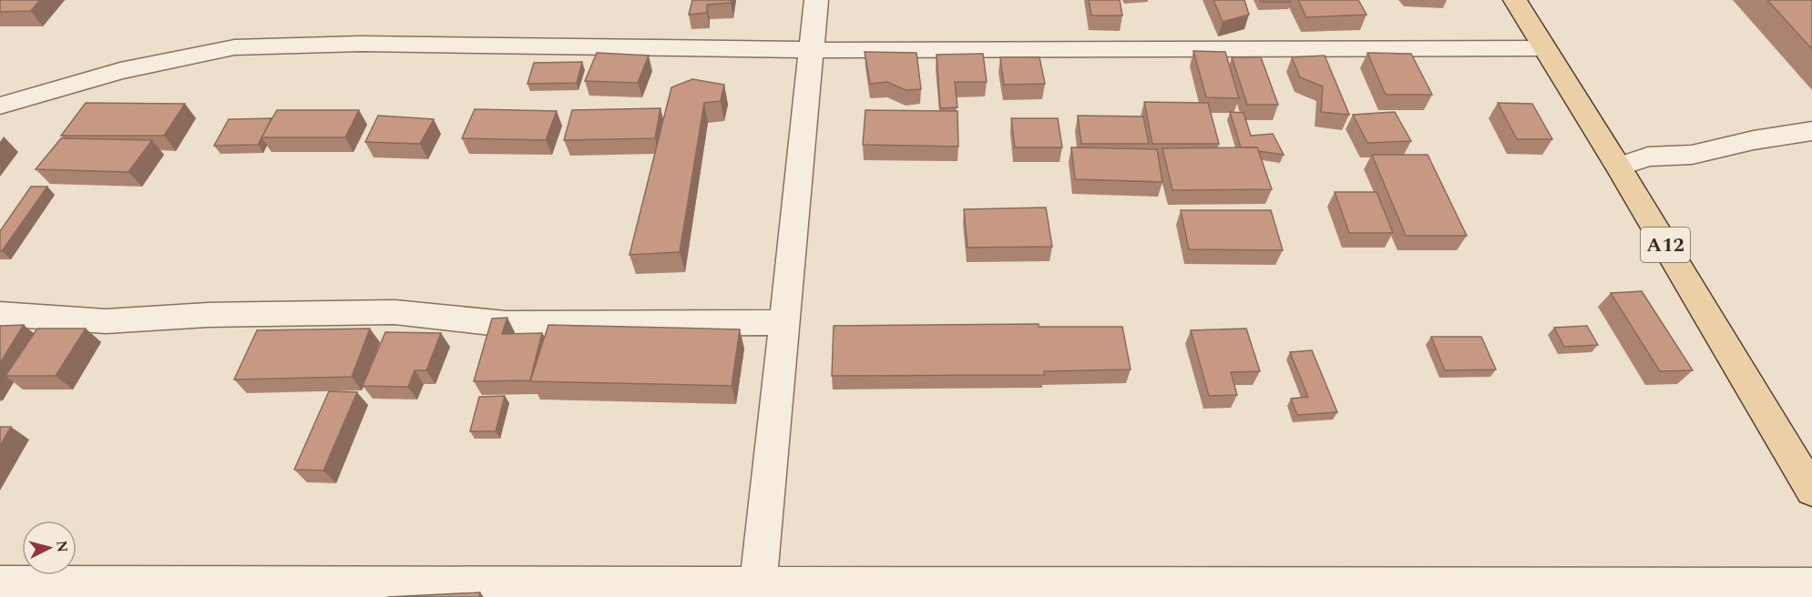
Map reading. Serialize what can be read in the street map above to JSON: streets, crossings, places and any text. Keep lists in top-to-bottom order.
{
  "streets": {
    "main road": ["A12"]
  },
  "north": "right"
}
